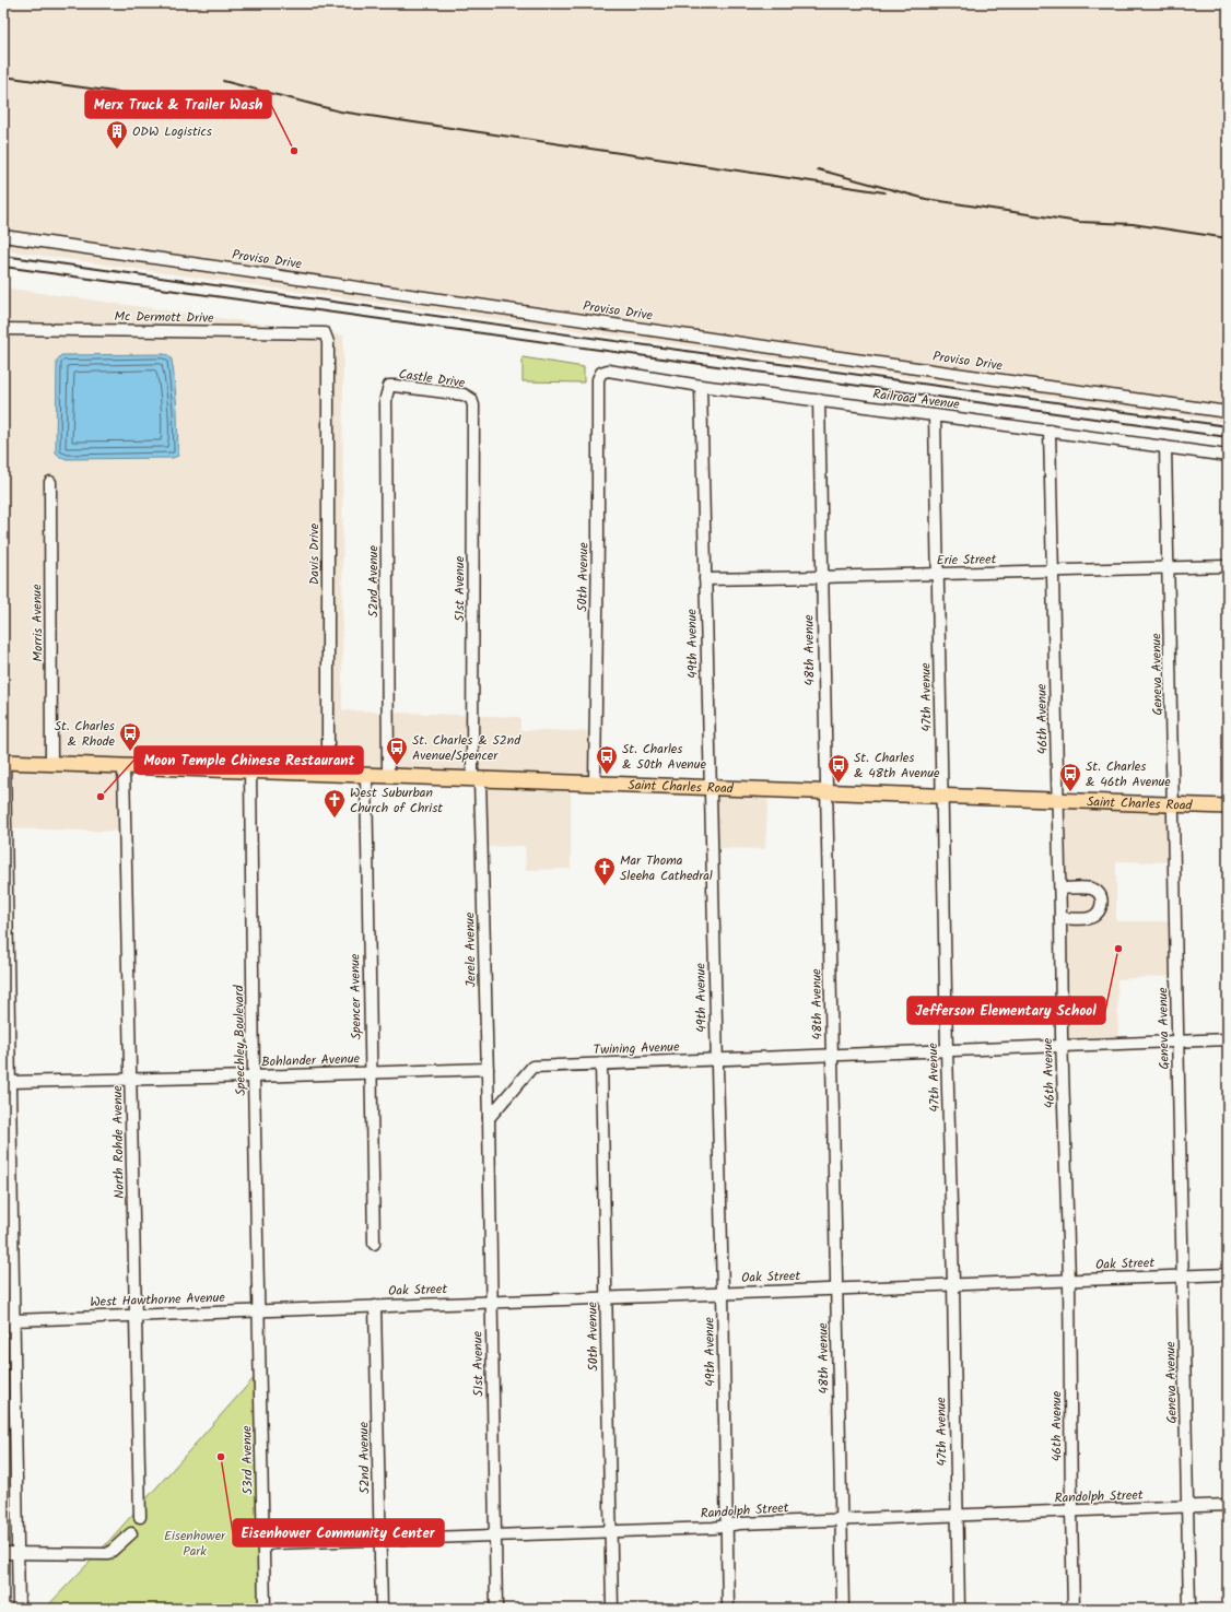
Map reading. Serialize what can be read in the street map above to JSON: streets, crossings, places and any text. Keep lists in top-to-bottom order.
{
  "streets": {
    "main road": ["Saint Charles Road"],
    "street": [
      "Proviso Drive",
      "Mc Dermott Drive",
      "Castle Drive",
      "Railroad Avenue",
      "Davis Drive",
      "Erie Street",
      "50th Avenue",
      "52nd Avenue",
      "51st Avenue",
      "Morris Avenue",
      "49th Avenue",
      "48th Avenue",
      "Geneva Avenue",
      "47th Avenue",
      "46th Avenue",
      "Jerele Avenue",
      "Spencer Avenue",
      "Speechley Boulevard",
      "Twining Avenue",
      "Bohlander Avenue",
      "North Rohde Avenue",
      "Oak Street",
      "West Hawthorne Avenue",
      "53rd Avenue",
      "Randolph Street"
    ]
  },
  "crossings": [
    ["Mc Dermott Drive", "Davis Drive"],
    ["Castle Drive", "52nd Avenue"],
    ["Castle Drive", "51st Avenue"],
    ["Railroad Avenue", "50th Avenue"],
    ["Railroad Avenue", "49th Avenue"],
    ["Railroad Avenue", "48th Avenue"],
    ["Railroad Avenue", "Geneva Avenue"],
    ["Railroad Avenue", "47th Avenue"],
    ["Railroad Avenue", "46th Avenue"],
    ["Davis Drive", "Saint Charles Road"],
    ["Erie Street", "49th Avenue"],
    ["Erie Street", "48th Avenue"],
    ["Erie Street", "Geneva Avenue"],
    ["Erie Street", "47th Avenue"],
    ["Erie Street", "46th Avenue"],
    ["50th Avenue", "Saint Charles Road"],
    ["50th Avenue", "Twining Avenue"],
    ["50th Avenue", "Oak Street"],
    ["50th Avenue", "Randolph Street"],
    ["52nd Avenue", "Saint Charles Road"],
    ["52nd Avenue", "Oak Street"],
    ["52nd Avenue", "Randolph Street"],
    ["51st Avenue", "Saint Charles Road"],
    ["51st Avenue", "Jerele Avenue"],
    ["51st Avenue", "Twining Avenue"],
    ["51st Avenue", "Oak Street"],
    ["51st Avenue", "Randolph Street"],
    ["Morris Avenue", "Saint Charles Road"],
    ["49th Avenue", "Saint Charles Road"],
    ["49th Avenue", "Twining Avenue"],
    ["49th Avenue", "Oak Street"],
    ["49th Avenue", "Randolph Street"],
    ["48th Avenue", "Saint Charles Road"],
    ["48th Avenue", "Twining Avenue"],
    ["48th Avenue", "Oak Street"],
    ["48th Avenue", "Randolph Street"],
    ["Geneva Avenue", "Saint Charles Road"],
    ["Geneva Avenue", "Twining Avenue"],
    ["Geneva Avenue", "Oak Street"],
    ["Geneva Avenue", "Randolph Street"],
    ["47th Avenue", "Saint Charles Road"],
    ["47th Avenue", "Twining Avenue"],
    ["47th Avenue", "Oak Street"],
    ["47th Avenue", "Randolph Street"],
    ["46th Avenue", "Saint Charles Road"],
    ["46th Avenue", "Twining Avenue"],
    ["46th Avenue", "Oak Street"],
    ["46th Avenue", "Randolph Street"],
    ["Saint Charles Road", "Jerele Avenue"],
    ["Saint Charles Road", "Spencer Avenue"],
    ["Saint Charles Road", "Speechley Boulevard"],
    ["Saint Charles Road", "North Rohde Avenue"],
    ["Jerele Avenue", "Twining Avenue"],
    ["Jerele Avenue", "Bohlander Avenue"],
    ["Spencer Avenue", "Bohlander Avenue"],
    ["Speechley Boulevard", "Bohlander Avenue"],
    ["Speechley Boulevard", "West Hawthorne Avenue"],
    ["Speechley Boulevard", "53rd Avenue"],
    ["Bohlander Avenue", "North Rohde Avenue"],
    ["North Rohde Avenue", "West Hawthorne Avenue"],
    ["Oak Street", "West Hawthorne Avenue"],
    ["West Hawthorne Avenue", "53rd Avenue"],
    ["53rd Avenue", "Randolph Street"]
  ],
  "parks": ["Eisenhower Park"],
  "places": {
    "building": ["ODW Logistics"],
    "other": [
      "Merx Truck & Trailer Wash",
      "Moon Temple Chinese Restaurant",
      "Jefferson Elementary School",
      "Eisenhower Community Center"
    ],
    "bus stop": [
      "St. Charles & Rhode",
      "St. Charles & 52nd Avenue/Spencer",
      "St. Charles & 50th Avenue",
      "St. Charles & 48th Avenue",
      "St. Charles & 46th Avenue"
    ],
    "church": ["West Suburban Church of Christ", "Mar Thoma Sleeha Cathedral"]
  }
}
